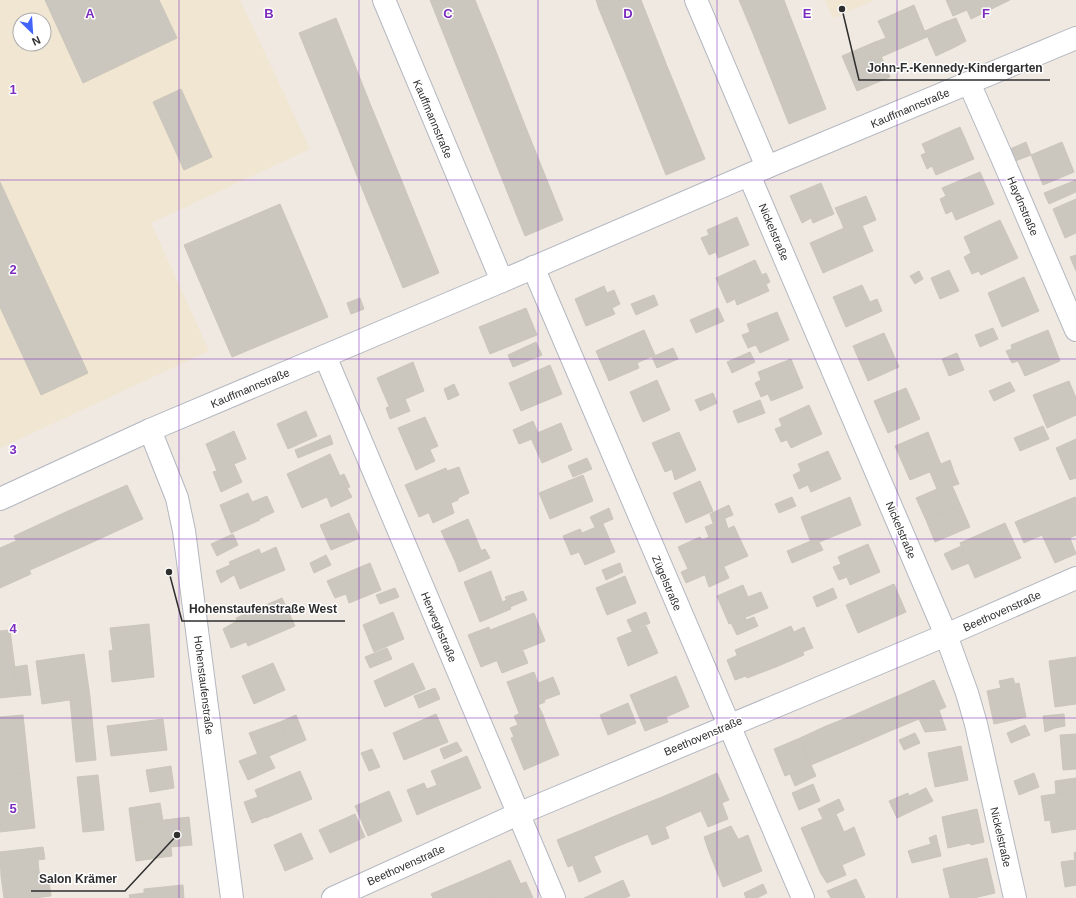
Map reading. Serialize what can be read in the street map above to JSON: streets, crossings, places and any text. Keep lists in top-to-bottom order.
{
  "streets": {
    "street": [
      "Kauffmannstraße",
      "Haydnstraße",
      "Nickelstraße",
      "Zügelstraße",
      "Beethovenstraße",
      "Herweghstraße",
      "Hohenstaufenstraße"
    ]
  },
  "crossings": [
    ["Kauffmannstraße", "Haydnstraße"],
    ["Kauffmannstraße", "Nickelstraße"],
    ["Kauffmannstraße", "Zügelstraße"],
    ["Kauffmannstraße", "Herweghstraße"],
    ["Kauffmannstraße", "Hohenstaufenstraße"],
    ["Nickelstraße", "Beethovenstraße"],
    ["Zügelstraße", "Beethovenstraße"],
    ["Beethovenstraße", "Herweghstraße"]
  ],
  "places": ["John-F.-Kennedy-Kindergarten", "Hohenstaufenstraße West", "Salon Krämer"],
  "north": "bottom right",
  "grid": {
    "columns": [
      "A",
      "B",
      "C",
      "D",
      "E",
      "F"
    ],
    "rows": [
      "1",
      "2",
      "3",
      "4",
      "5"
    ]
  }
}
